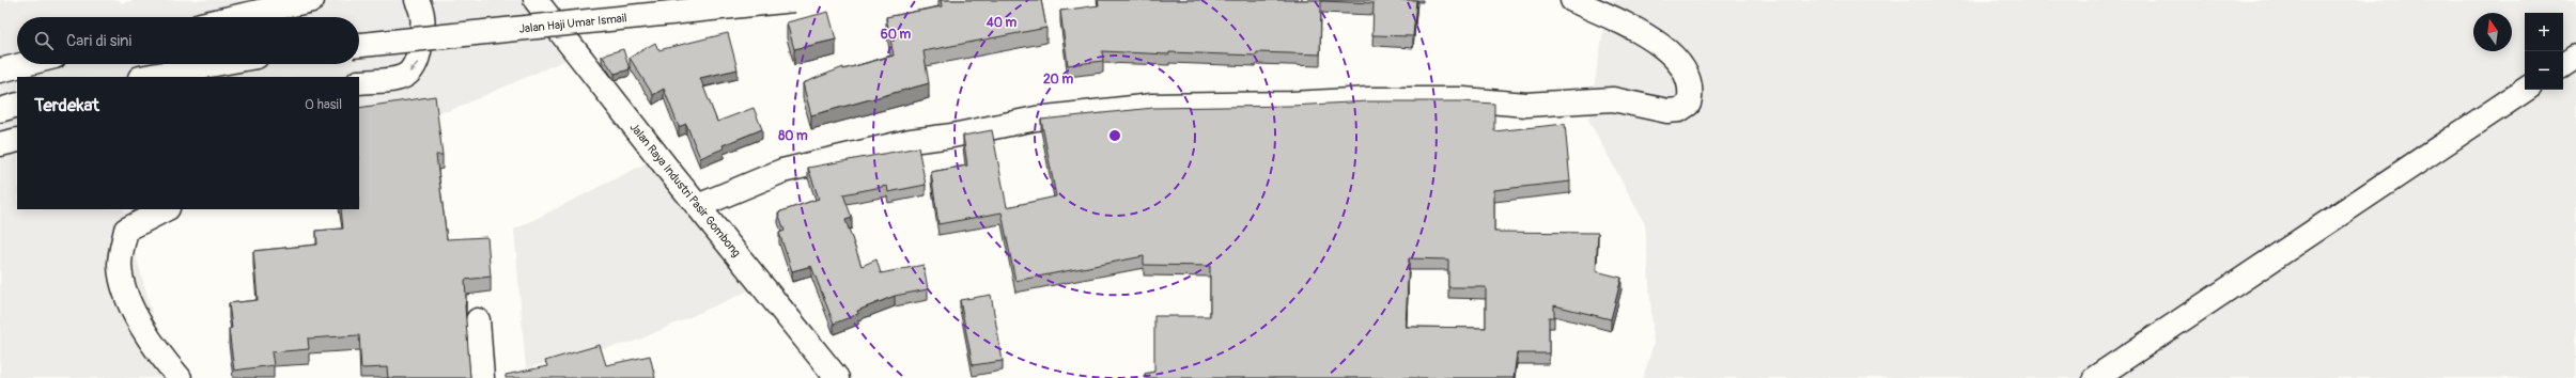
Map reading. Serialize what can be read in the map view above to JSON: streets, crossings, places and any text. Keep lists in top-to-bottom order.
{
  "streets": {
    "street": ["Jalan Haji Umar Ismail", "Jalan Raya Industri Pasir Gombong"]
  },
  "north": "top",
  "page": {
    "map_buttons": ["+", "−"],
    "search": "Cari di sini",
    "heading": ["Terdekat", "0 hasil"]
  },
  "rings": [
    "40 m",
    "60 m",
    "20 m",
    "80 m"
  ]
}
